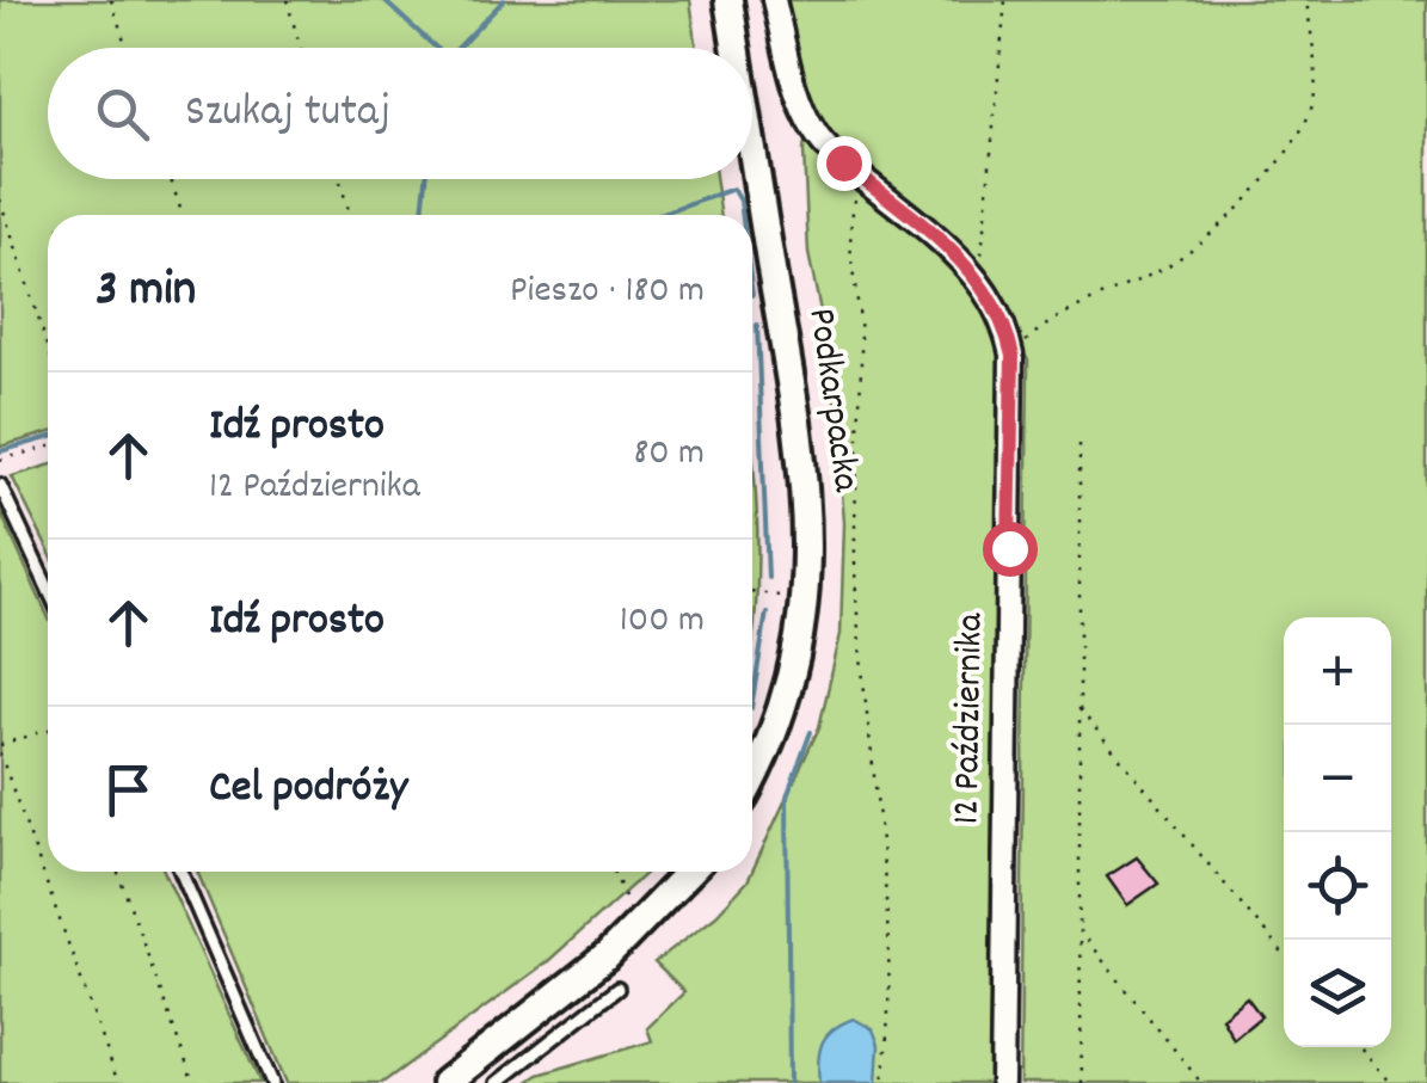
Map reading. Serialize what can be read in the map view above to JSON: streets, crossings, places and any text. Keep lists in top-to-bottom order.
{
  "streets": {
    "main road": ["Podkarpacka"],
    "street": ["12 Października"]
  },
  "page": {
    "search": "Szukaj tutaj",
    "heading": ["3 min", "Pieszo · 180 m"],
    "list": [
      ["Idź prosto", "12 Października", "80 m"],
      ["Idź prosto", "100 m"],
      "Cel podróży"
    ],
    "map_buttons": ["+", "−"]
  }
}
